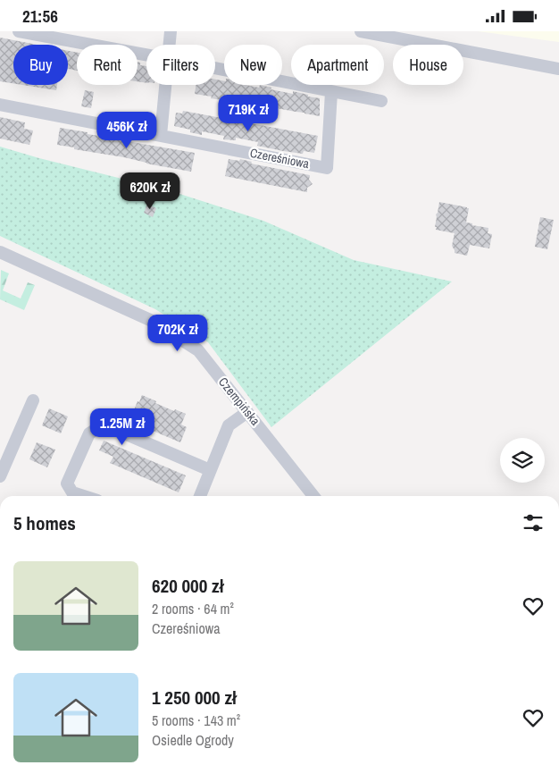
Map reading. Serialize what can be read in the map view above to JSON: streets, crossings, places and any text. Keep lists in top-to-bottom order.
{
  "streets": {
    "street": ["Czereśniowa", "Czempińska"]
  },
  "page": {
    "status": "21:56",
    "chip": [
      "Buy",
      "Rent",
      "Filters",
      "New",
      "Apartment",
      "House"
    ],
    "price": [
      "719K zł",
      "456K zł",
      "620K zł",
      "702K zł",
      "1.25M zł"
    ],
    "heading": "5 homes",
    "list": [
      {
        "name": "620 000 zł",
        "note": "2 rooms · 64 m² · Czereśniowa"
      },
      {
        "name": "1 250 000 zł",
        "note": "5 rooms · 143 m² · Osiedle Ogrody"
      }
    ]
  }
}
